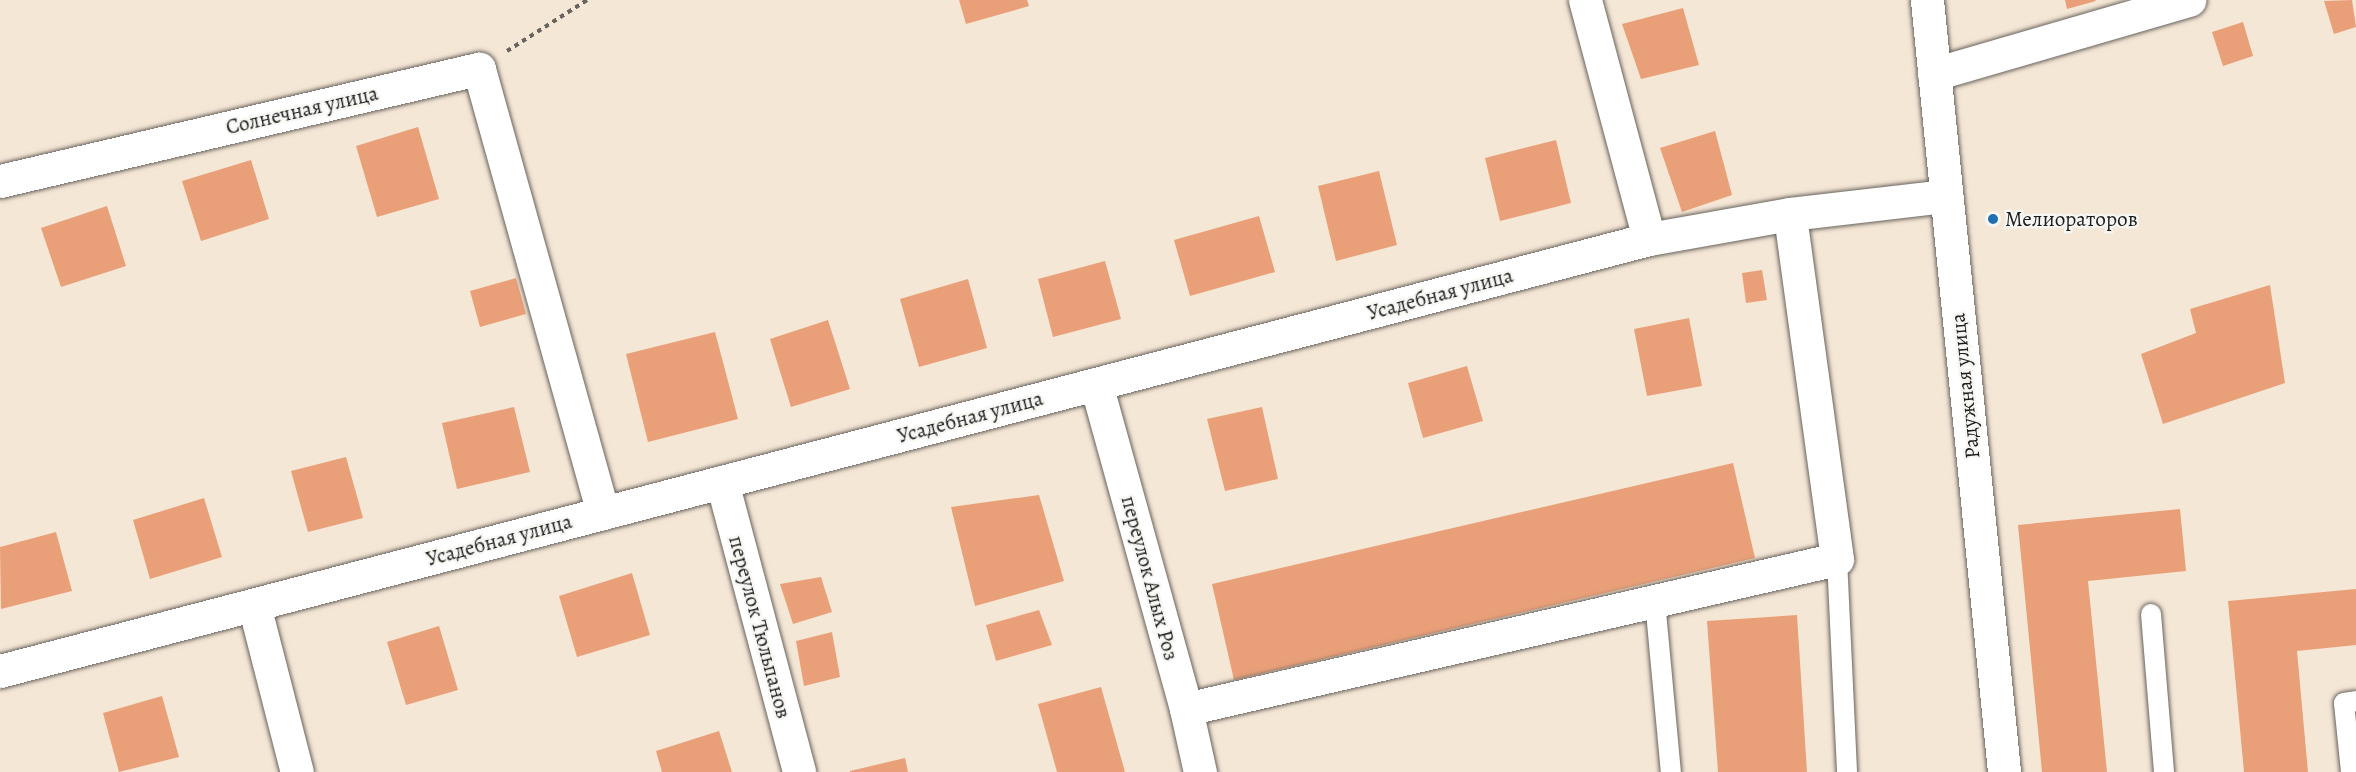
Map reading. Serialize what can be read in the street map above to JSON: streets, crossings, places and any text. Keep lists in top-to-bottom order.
{
  "streets": {
    "street": [
      "Солнечная улица",
      "Усадебная улица",
      "Радужная улица",
      "переулок Алых Роз",
      "переулок Тюльпанов"
    ]
  },
  "crossings": [
    ["Усадебная улица", "Радужная улица"],
    ["Усадебная улица", "переулок Алых Роз"],
    ["Усадебная улица", "переулок Тюльпанов"]
  ],
  "places": ["Мелиораторов"]
}
